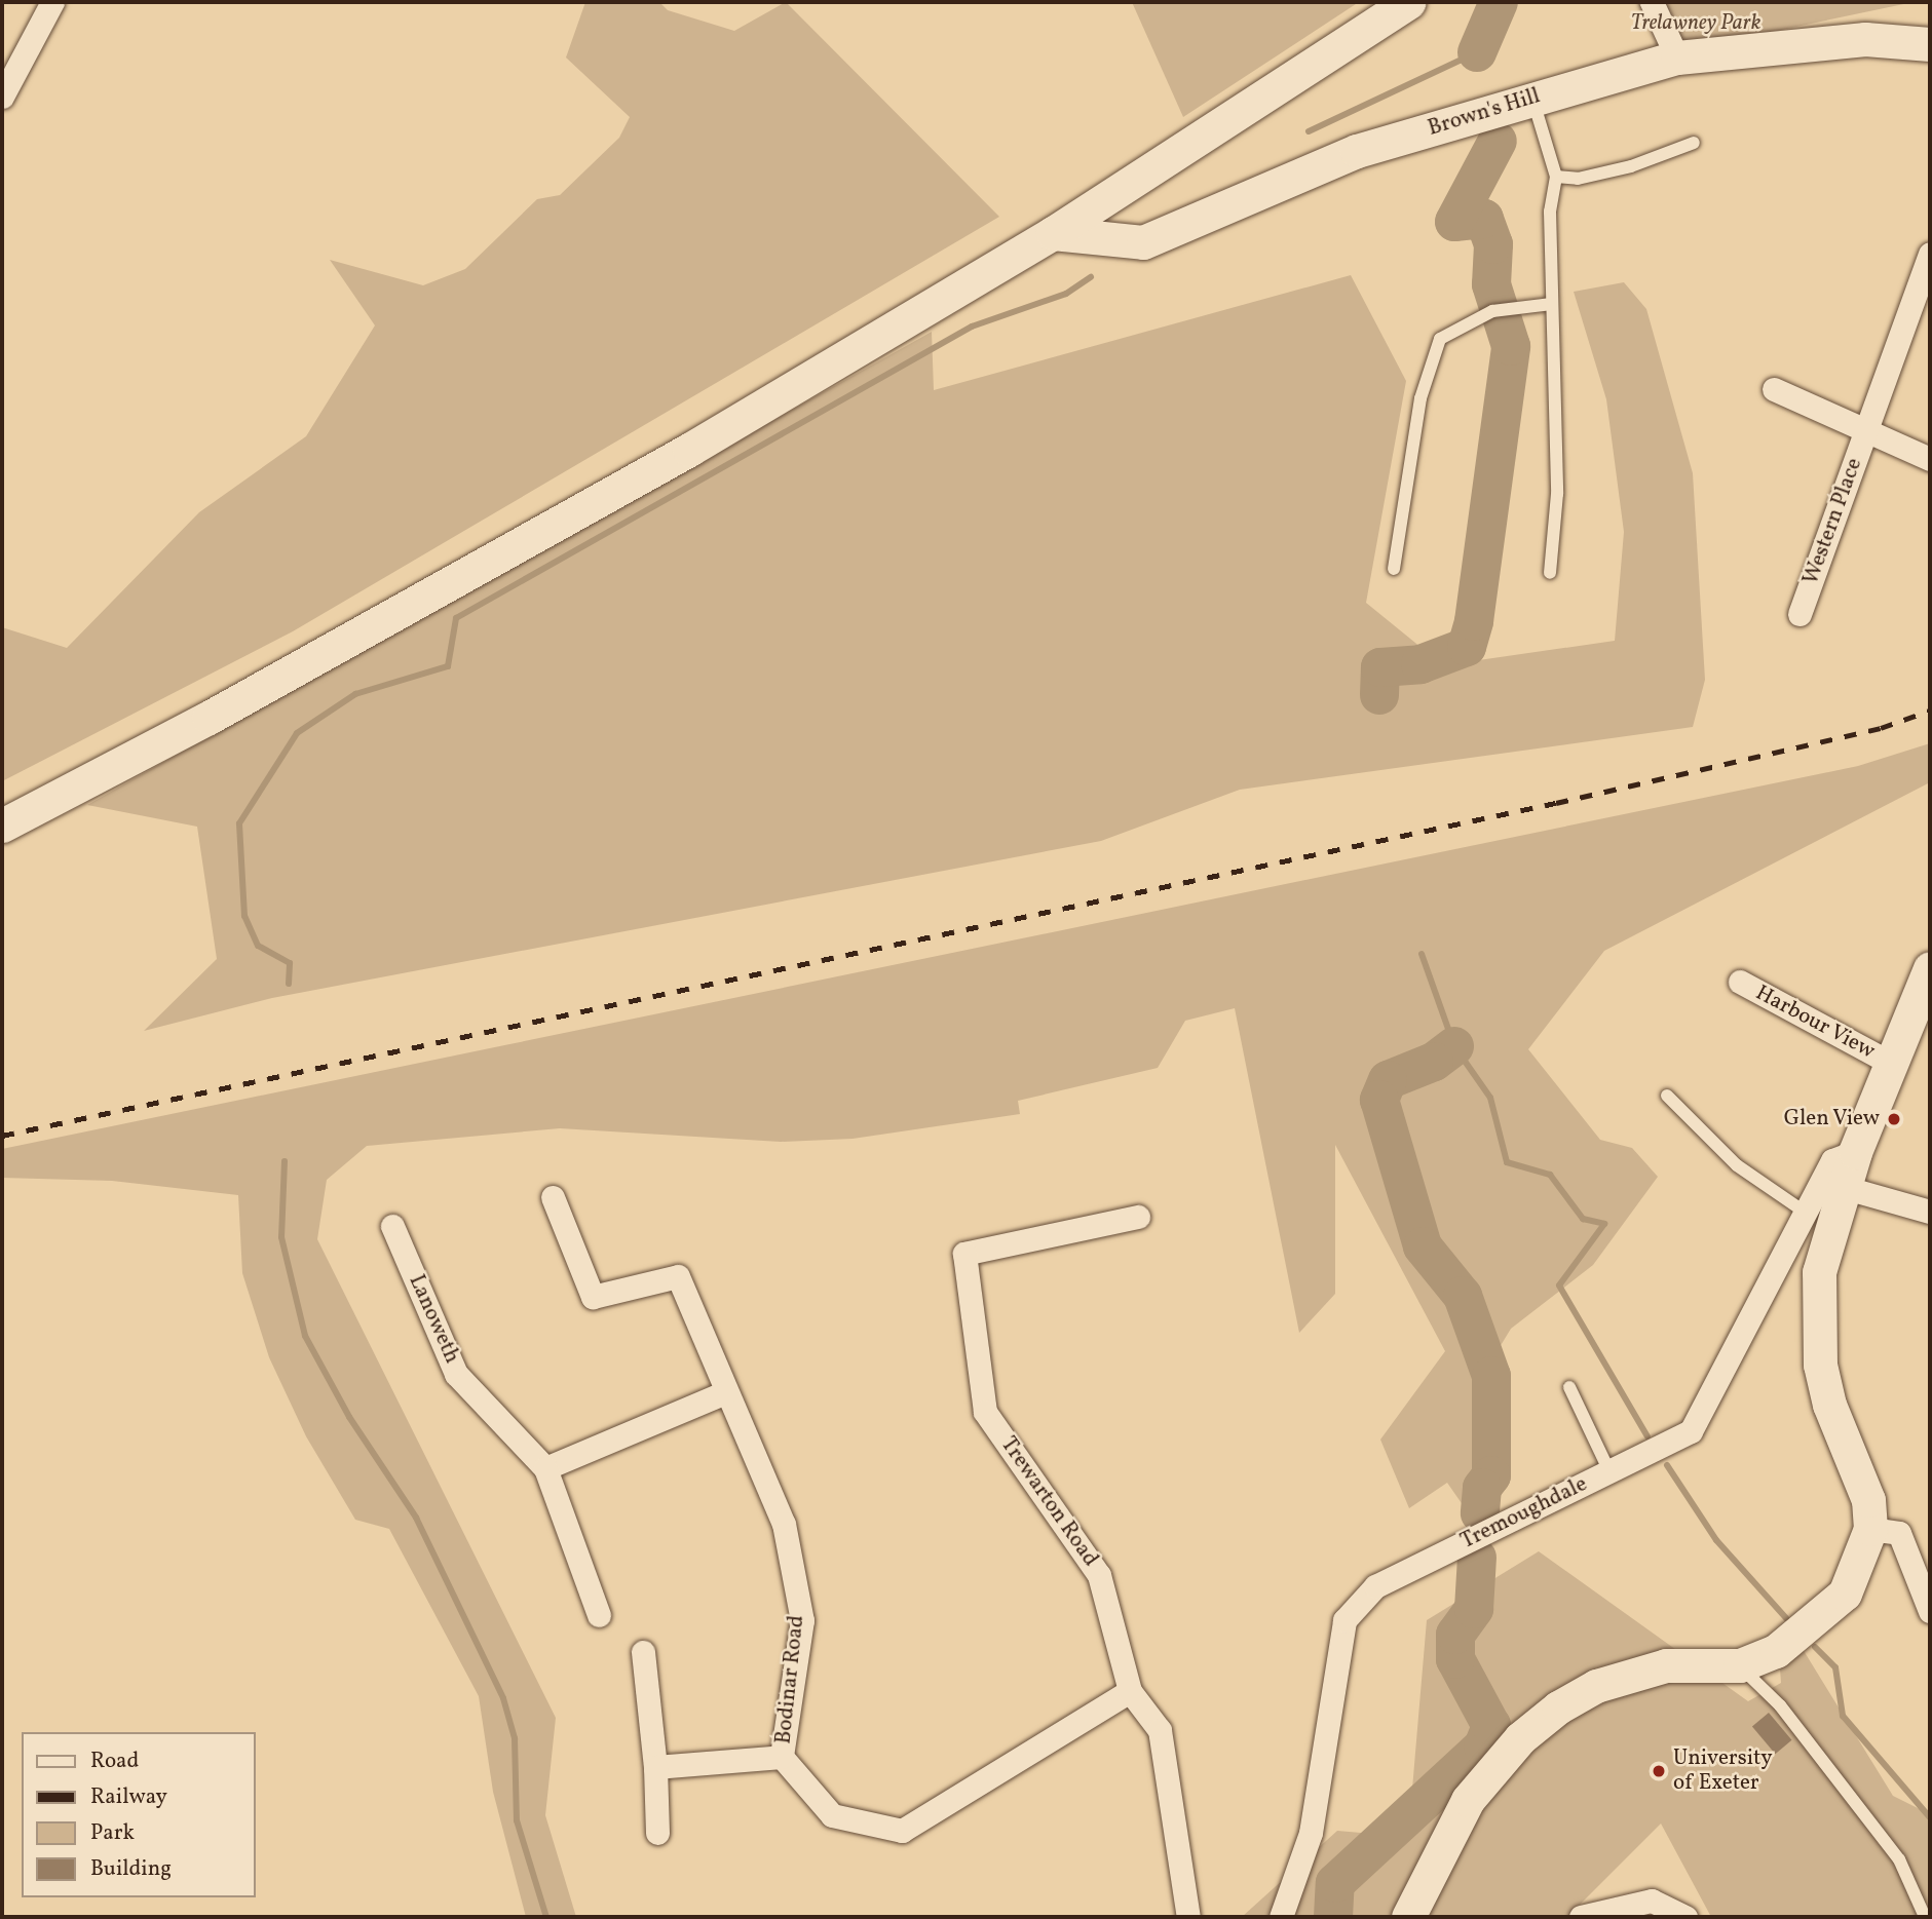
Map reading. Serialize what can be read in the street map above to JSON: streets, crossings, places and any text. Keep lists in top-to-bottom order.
{
  "streets": {
    "street": [
      "Brown's Hill",
      "Western Place",
      "Harbour View",
      "Lanoweth",
      "Trewarton Road",
      "Tremoughdale",
      "Bodinar Road"
    ]
  },
  "crossings": [
    ["Trewarton Road", "Bodinar Road"]
  ],
  "parks": ["Trelawney Park"],
  "places": ["Glen View", "University of Exeter"],
  "legend": [
    "Road",
    "Railway",
    "Park",
    "Building"
  ]
}
